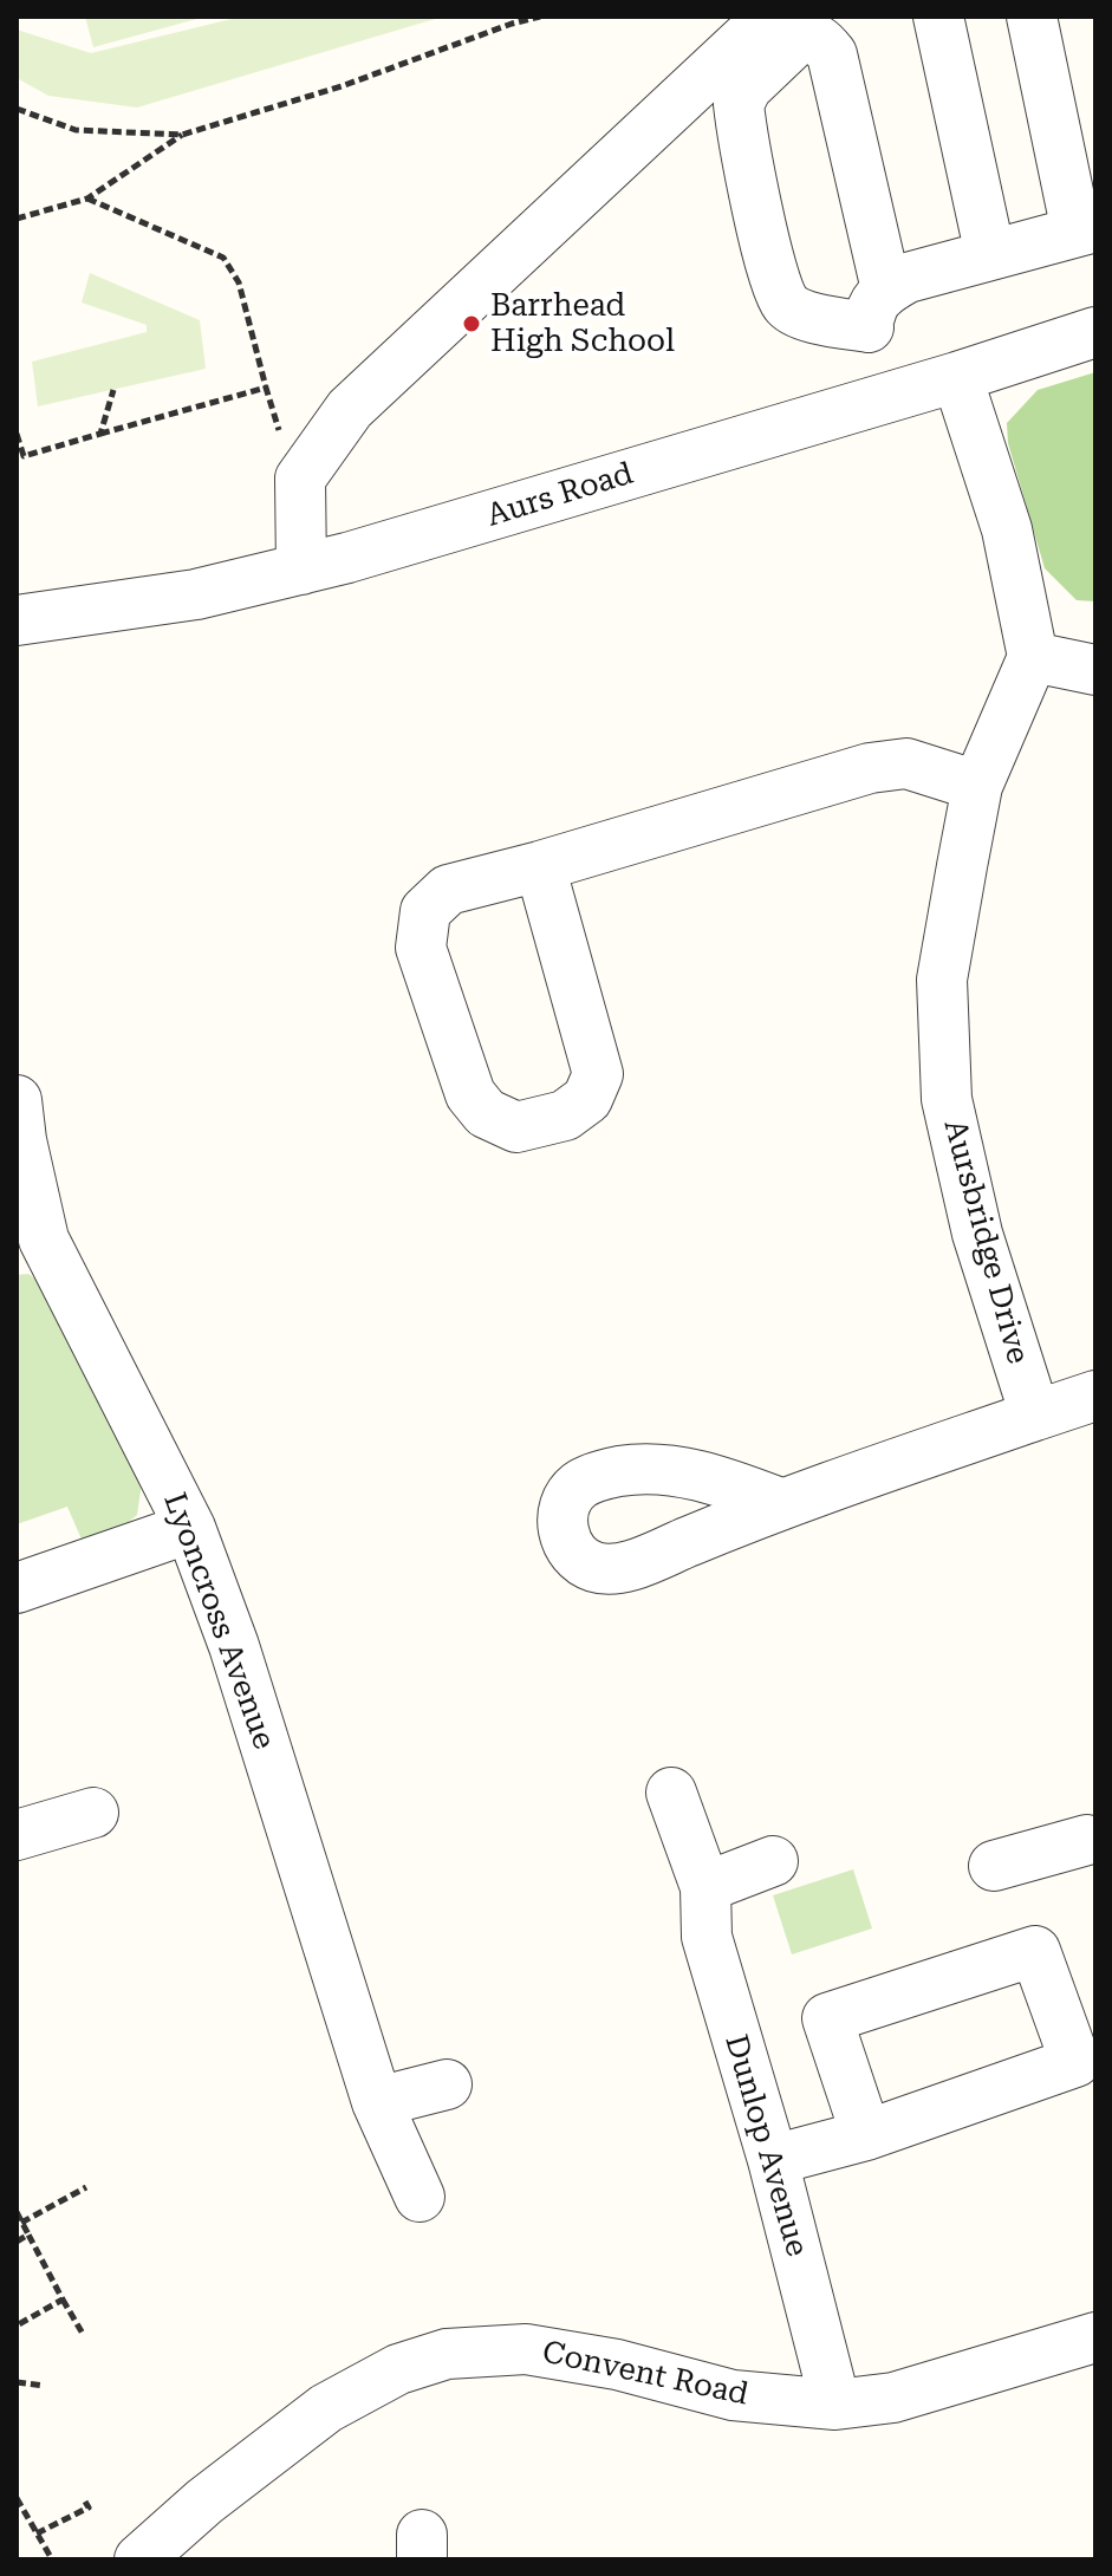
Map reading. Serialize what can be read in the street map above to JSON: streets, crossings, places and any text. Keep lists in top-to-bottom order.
{
  "streets": {
    "street": [
      "Aurs Road",
      "Aursbridge Drive",
      "Lyoncross Avenue",
      "Dunlop Avenue",
      "Convent Road"
    ]
  },
  "crossings": [
    ["Dunlop Avenue", "Convent Road"]
  ],
  "places": ["Barrhead High School"]
}
